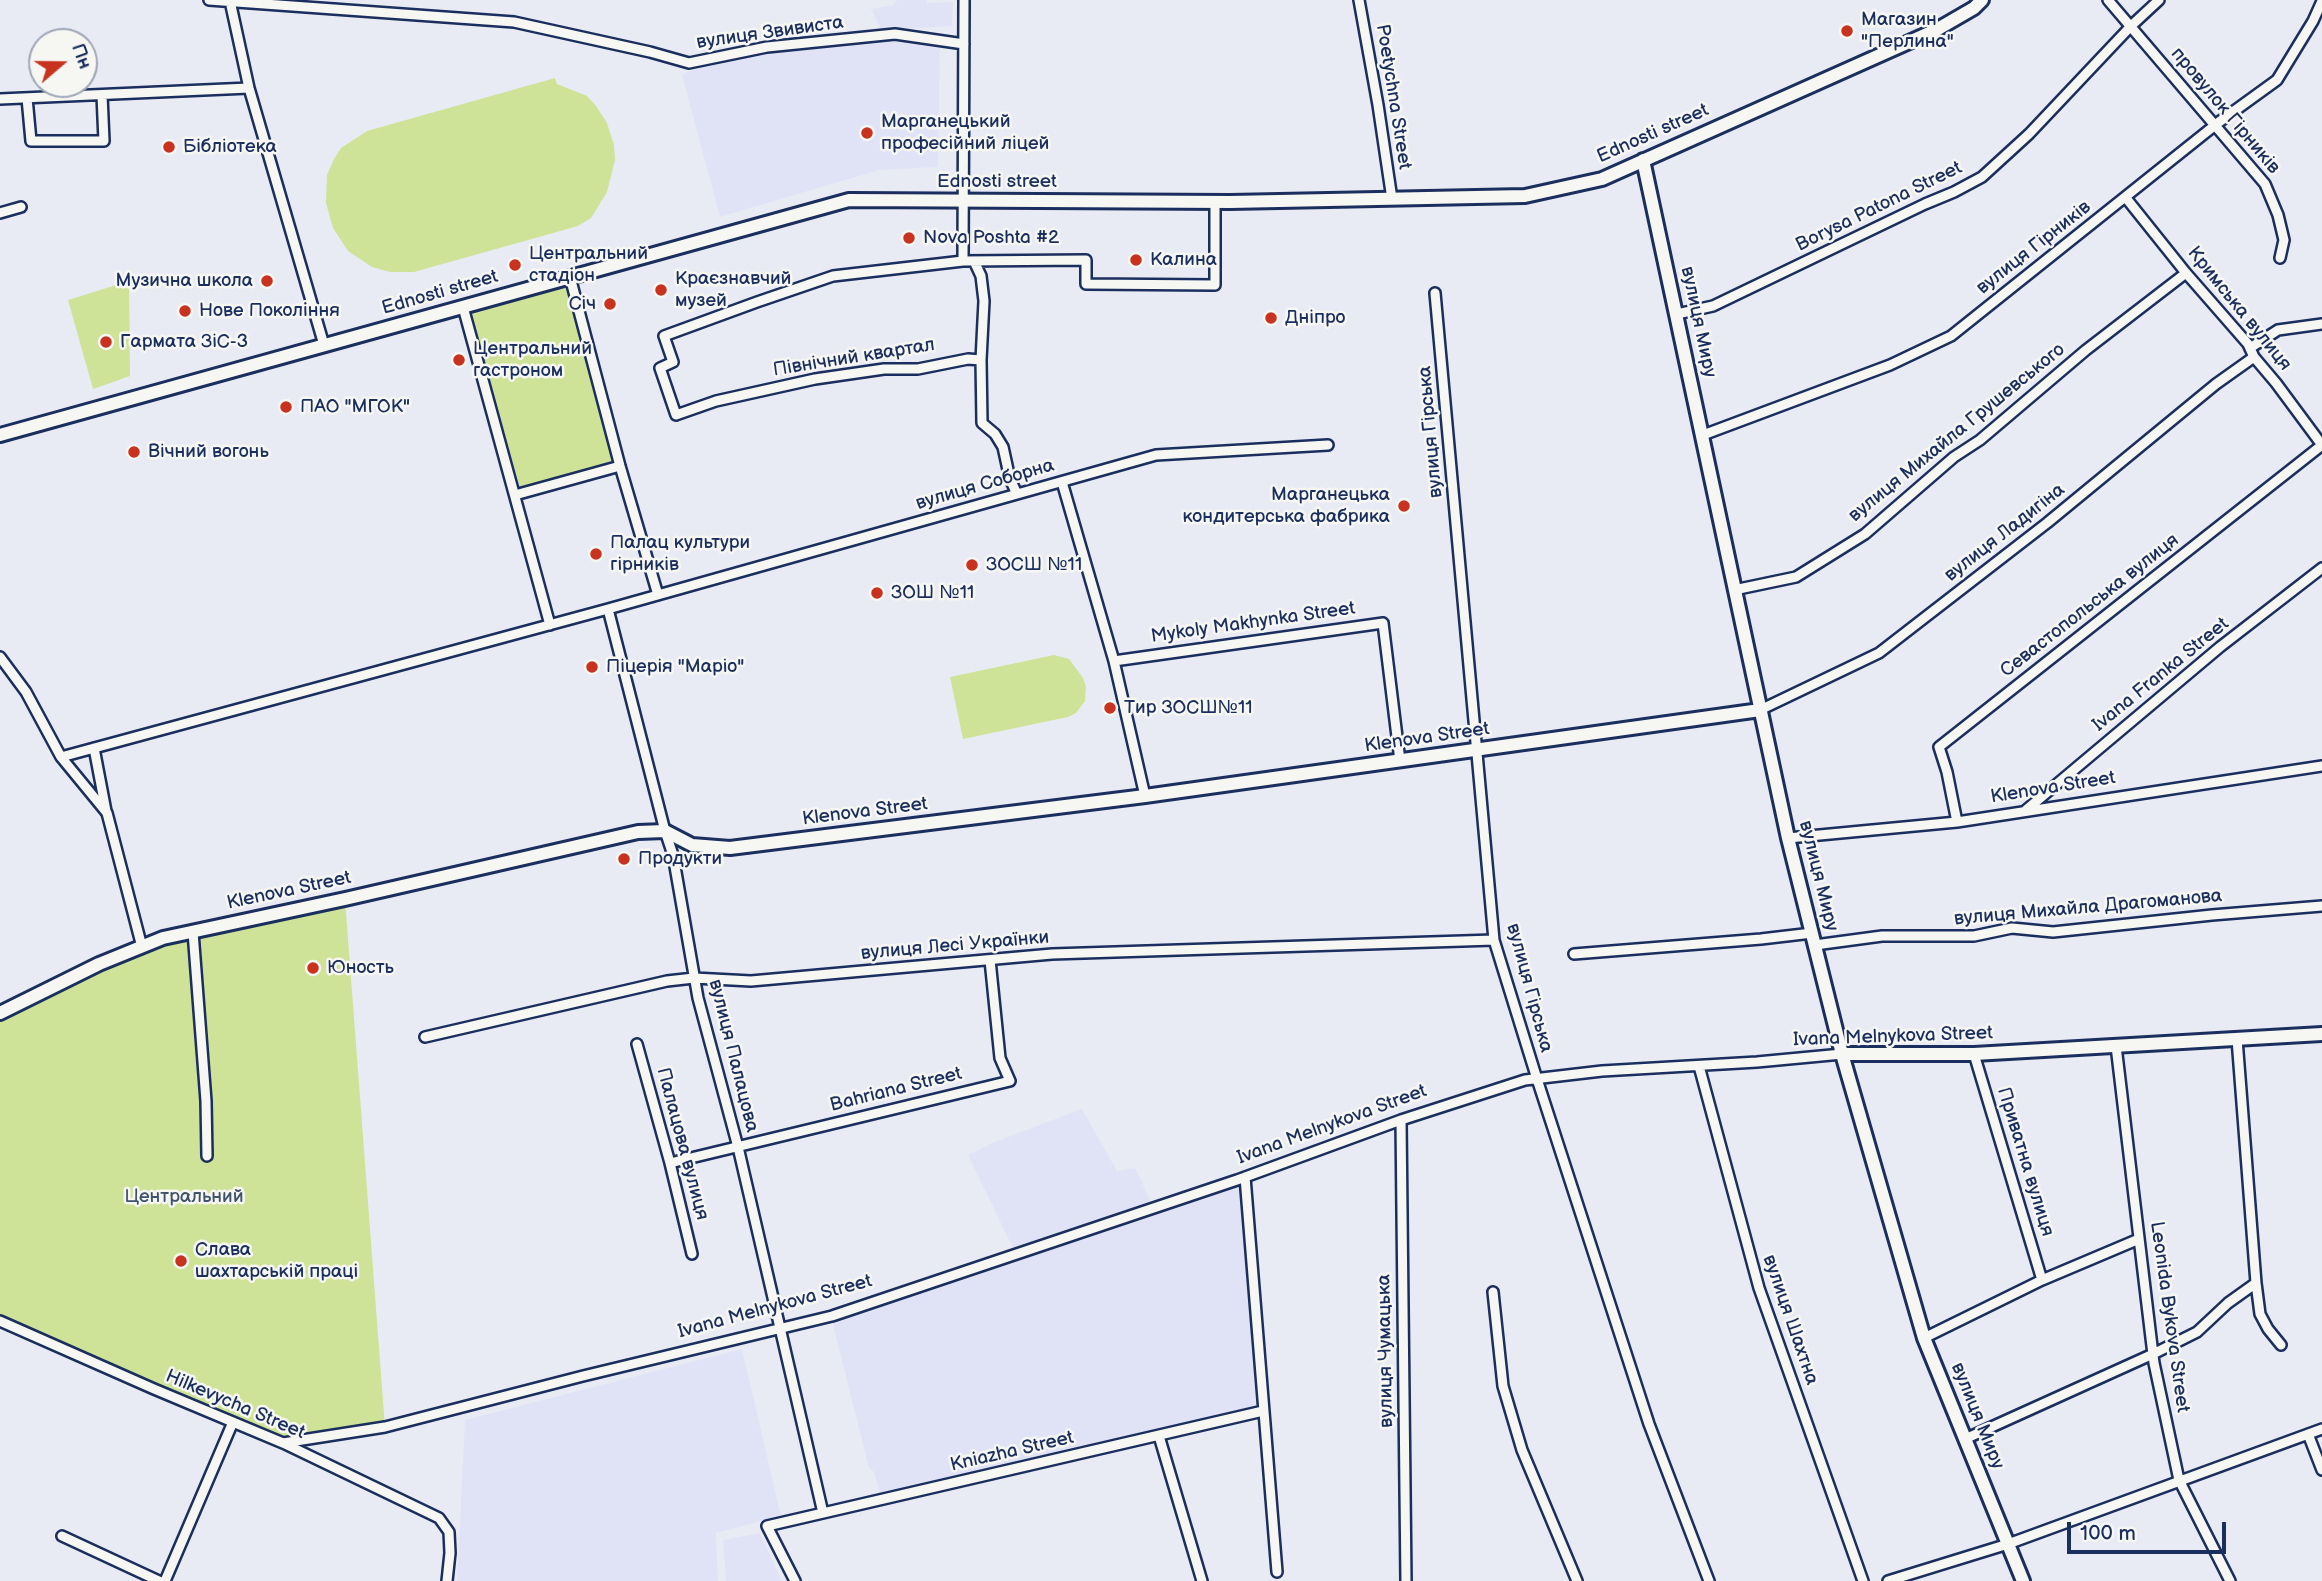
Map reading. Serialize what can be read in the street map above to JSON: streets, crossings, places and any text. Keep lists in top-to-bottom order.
{
  "streets": {
    "street": [
      "вулиця Звивиста",
      "Poetychna Street",
      "провулок Гірників",
      "Ednosti street",
      "Borysa Patona Street",
      "вулиця Гірників",
      "Кримська вулиця",
      "вулиця Миру",
      "Північний квартал",
      "вулиця Гірська",
      "вулиця Михайла Грушевського",
      "вулиця Соборна",
      "вулиця Ладигіна",
      "Севастопольська вулиця",
      "Mykoly Makhynka Street",
      "Ivana Franka Street",
      "Klenova Street",
      "вулиця Михайла Драгоманова",
      "вулиця Лесі Українки",
      "Ivana Melnykova Street",
      "вулиця Палацова",
      "Bahriana Street",
      "Палацова вулиця",
      "Приватна вулиця",
      "Leonida Bykova Street",
      "вулиця Шахтна",
      "вулиця Чумацька",
      "Hilkevycha Street",
      "Kniazha Street"
    ]
  },
  "crossings": [
    ["Poetychna Street", "Ednosti street"],
    ["провулок Гірників", "Borysa Patona Street"],
    ["провулок Гірників", "вулиця Гірників"],
    ["Ednosti street", "вулиця Миру"],
    ["Ednosti street", "Північний квартал"],
    ["Borysa Patona Street", "вулиця Миру"],
    ["вулиця Гірників", "Кримська вулиця"],
    ["вулиця Гірників", "вулиця Миру"],
    ["Кримська вулиця", "вулиця Михайла Грушевського"],
    ["Кримська вулиця", "вулиця Ладигіна"],
    ["Кримська вулиця", "Севастопольська вулиця"],
    ["вулиця Миру", "вулиця Михайла Грушевського"],
    ["вулиця Миру", "вулиця Ладигіна"],
    ["вулиця Миру", "Klenova Street"],
    ["вулиця Миру", "вулиця Михайла Драгоманова"],
    ["вулиця Миру", "Ivana Melnykova Street"],
    ["вулиця Гірська", "Klenova Street"],
    ["вулиця Гірська", "вулиця Лесі Українки"],
    ["вулиця Гірська", "Ivana Melnykova Street"],
    ["вулиця Соборна", "вулиця Палацова"],
    ["вулиця Ладигіна", "Klenova Street"],
    ["Севастопольська вулиця", "Klenova Street"],
    ["Mykoly Makhynka Street", "Klenova Street"],
    ["Ivana Franka Street", "Klenova Street"],
    ["Klenova Street", "вулиця Палацова"],
    ["вулиця Лесі Українки", "вулиця Палацова"],
    ["вулиця Лесі Українки", "Bahriana Street"],
    ["Ivana Melnykova Street", "вулиця Палацова"],
    ["Ivana Melnykova Street", "Приватна вулиця"],
    ["Ivana Melnykova Street", "Leonida Bykova Street"],
    ["Ivana Melnykova Street", "вулиця Шахтна"],
    ["Ivana Melnykova Street", "вулиця Чумацька"],
    ["Ivana Melnykova Street", "Hilkevycha Street"],
    ["вулиця Палацова", "Bahriana Street"],
    ["вулиця Палацова", "Kniazha Street"],
    ["Bahriana Street", "Палацова вулиця"]
  ],
  "parks": ["Центральний"],
  "places": [
    "Магазин \"Перлина\"",
    "Марганецький професійний ліцей",
    "Бібліотека",
    "Nova Poshta #2",
    "Калина",
    "Центральний стадіон",
    "Музична школа",
    "Краєзнавчий музей",
    "Січ",
    "Нове Покоління",
    "Дніпро",
    "Гармата ЗіС-3",
    "Центральний гастроном",
    "ПАО \"МГОК\"",
    "Вічний вогонь",
    "Марганецька кондитерська фабрика",
    "Палац культури гірників",
    "ЗОСШ №11",
    "ЗОШ №11",
    "Піцерія \"Маріо\"",
    "Тир ЗОСШ№11",
    "Продукти",
    "Юность",
    "Слава шахтарській праці"
  ],
  "scale_bar": "100 m",
  "north": "right"
}
